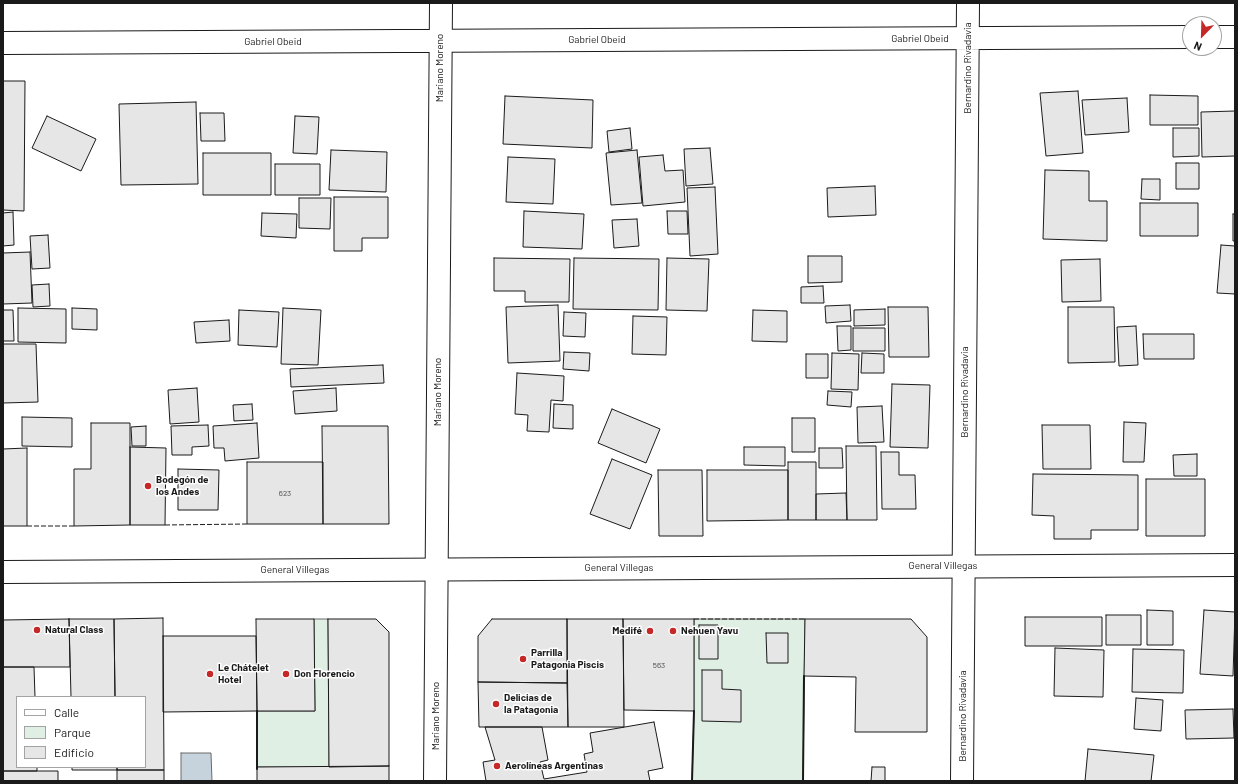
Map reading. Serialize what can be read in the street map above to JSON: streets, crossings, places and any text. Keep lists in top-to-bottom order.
{
  "streets": {
    "street": [
      "Gabriel Obeid",
      "Mariano Moreno",
      "Bernardino Rivadavia",
      "General Villegas"
    ]
  },
  "crossings": [
    ["Gabriel Obeid", "Mariano Moreno"],
    ["Gabriel Obeid", "Bernardino Rivadavia"],
    ["Mariano Moreno", "General Villegas"],
    ["Bernardino Rivadavia", "General Villegas"]
  ],
  "places": [
    "Bodegón de los Andes",
    "Natural Class",
    "Medifé",
    "Nehuen Yavu",
    "Parrilla Patagonia Piscis",
    "Le Chátelet Hotel",
    "Don Florencio",
    "Delicias de la Patagonia",
    "Aerolíneas Argentinas"
  ],
  "house_numbers": ["623", "563"],
  "legend": ["Calle", "Parque", "Edificio"],
  "north": "bottom left"
}
